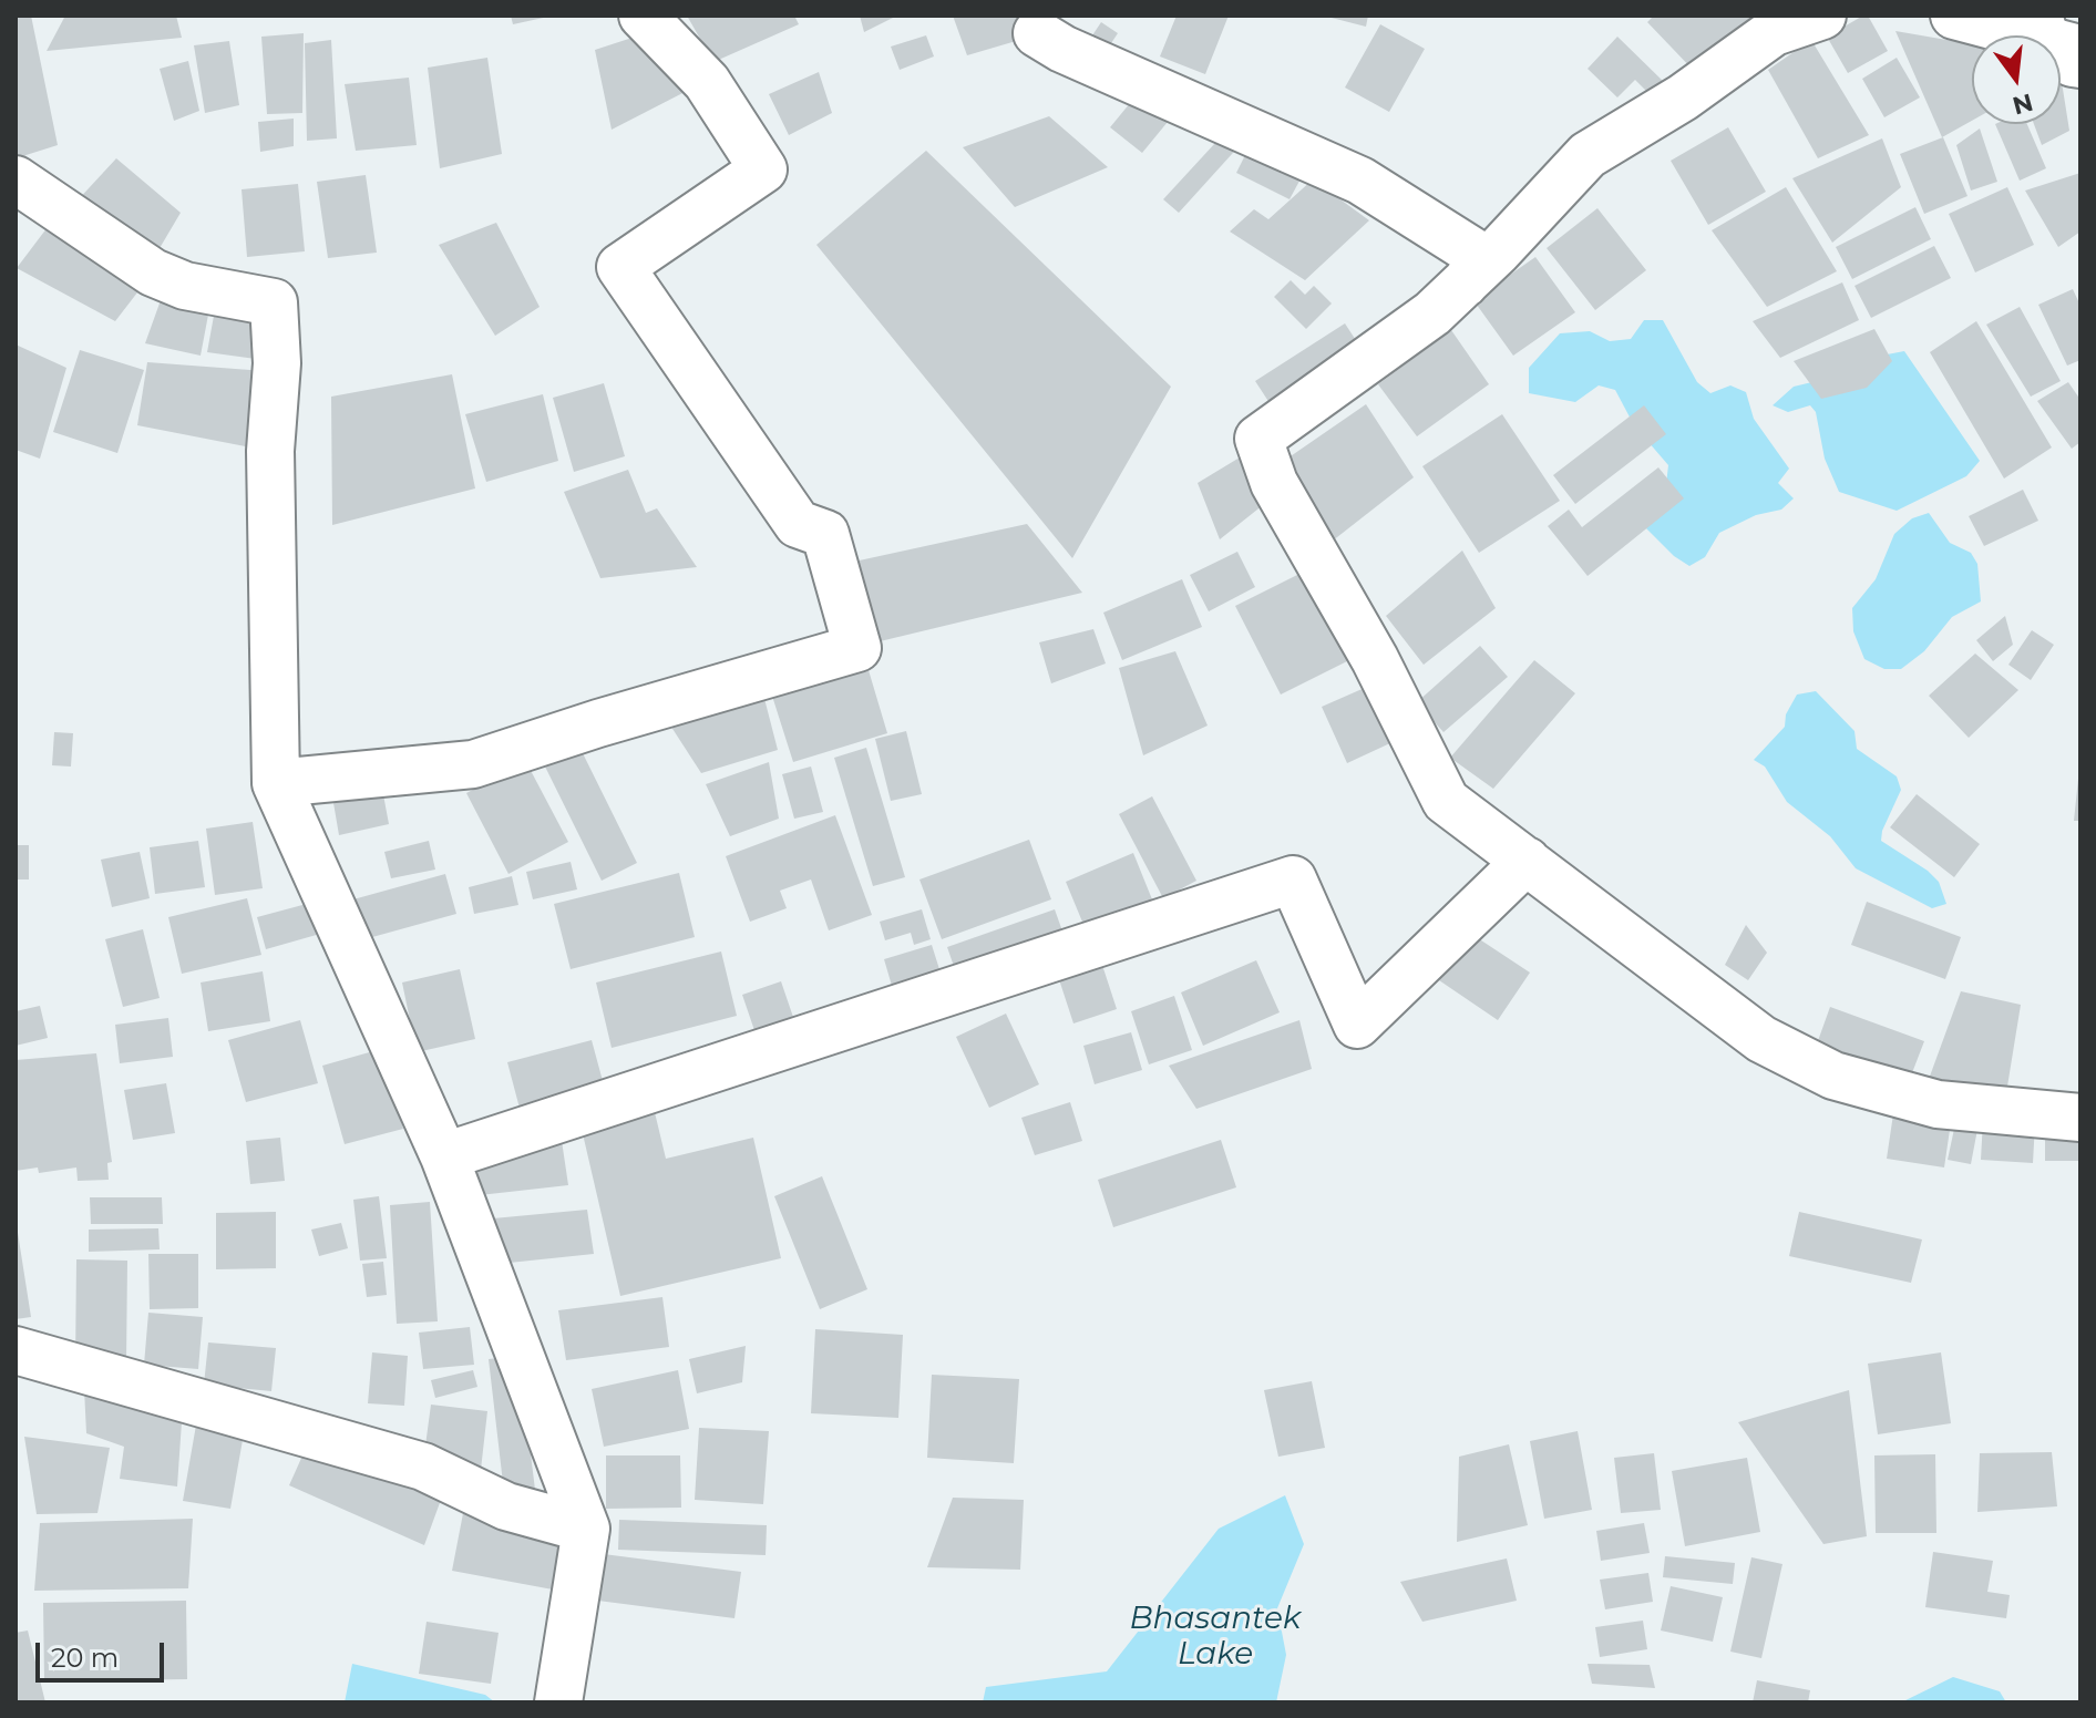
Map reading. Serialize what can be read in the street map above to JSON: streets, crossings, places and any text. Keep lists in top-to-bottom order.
{
  "water": ["Bhasantek Lake"],
  "scale_bar": "20 m",
  "north": "bottom"
}
